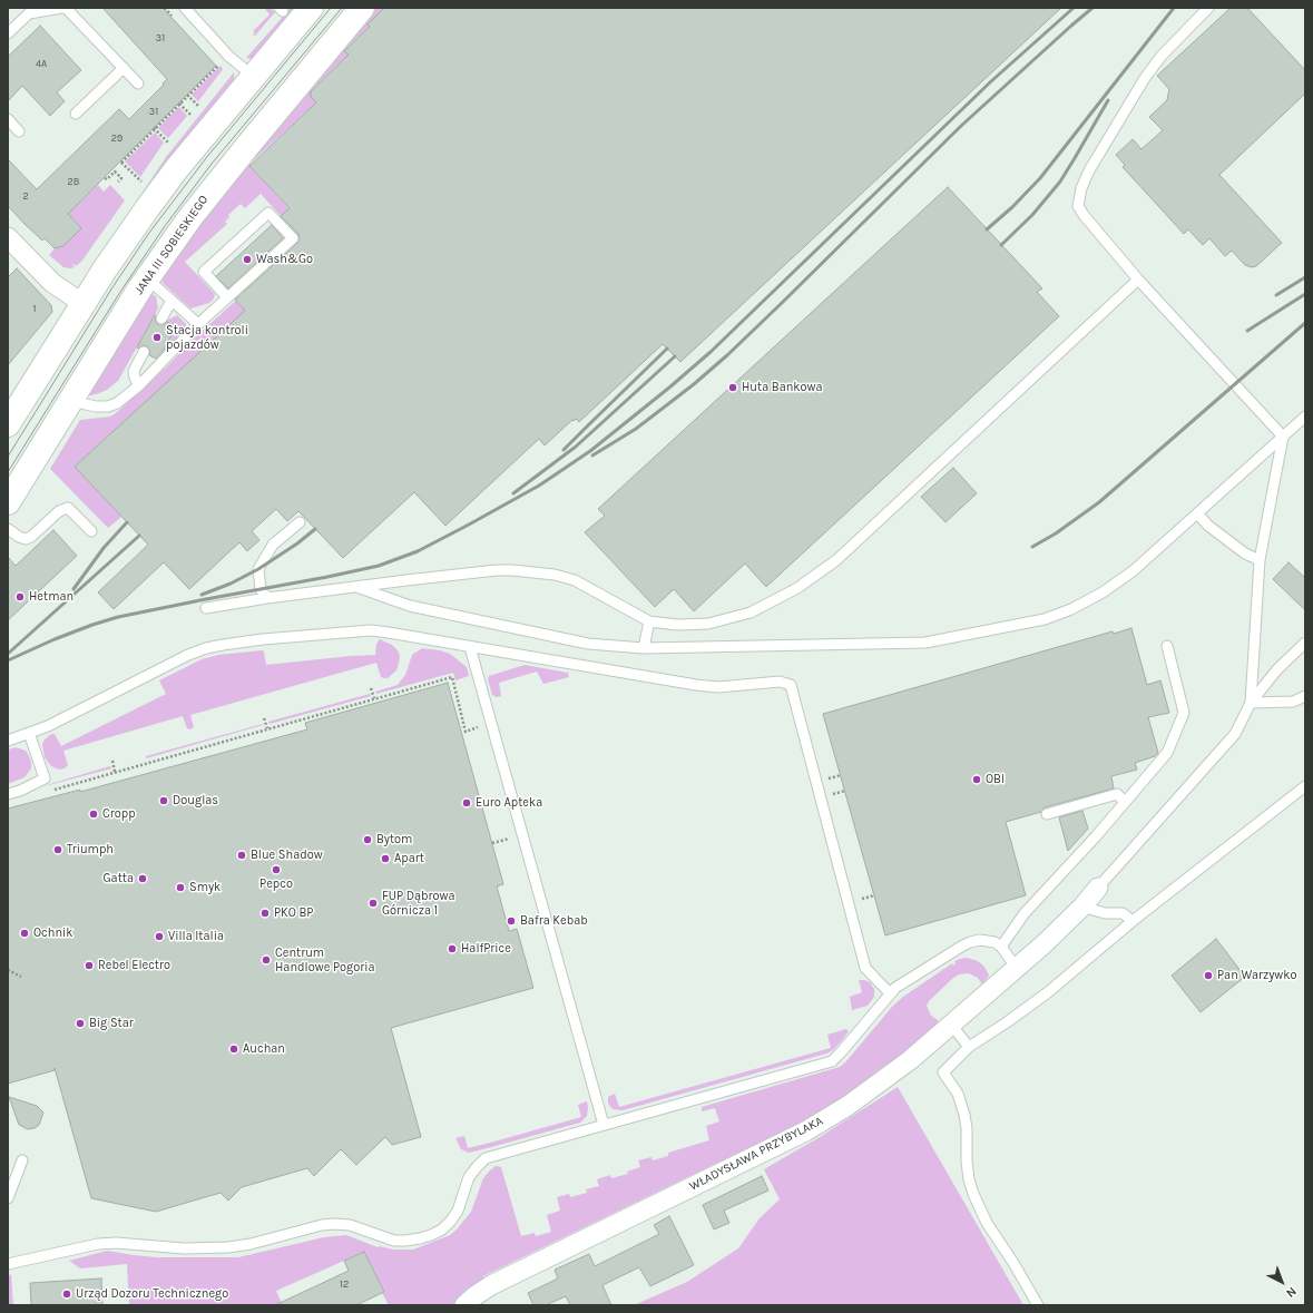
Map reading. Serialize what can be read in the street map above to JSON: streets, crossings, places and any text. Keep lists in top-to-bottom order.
{
  "streets": {
    "main road": ["JANA III SOBIESKIEGO"],
    "street": ["WŁADYSŁAWA PRZYBYLAKA"]
  },
  "places": [
    "Wash&Go",
    "Stacja kontroli pojazdów",
    "Huta Bankowa",
    "Hetman",
    "OBI",
    "Douglas",
    "Euro Apteka",
    "Cropp",
    "Bytom",
    "Triumph",
    "Blue Shadow",
    "Apart",
    "Pepco",
    "Gatta",
    "Smyk",
    "FUP Dąbrowa Górnicza 1",
    "PKO BP",
    "Bafra Kebab",
    "Ochnik",
    "Villa Italia",
    "HalfPrice",
    "Centrum Handlowe Pogoria",
    "Rebel Electro",
    "Pan Warzywko",
    "Big Star",
    "Auchan",
    "Urząd Dozoru Technicznego"
  ],
  "house_numbers": [
    "31",
    "4A",
    "31",
    "29",
    "2B",
    "2",
    "1",
    "12"
  ],
  "north": "bottom right"
}
